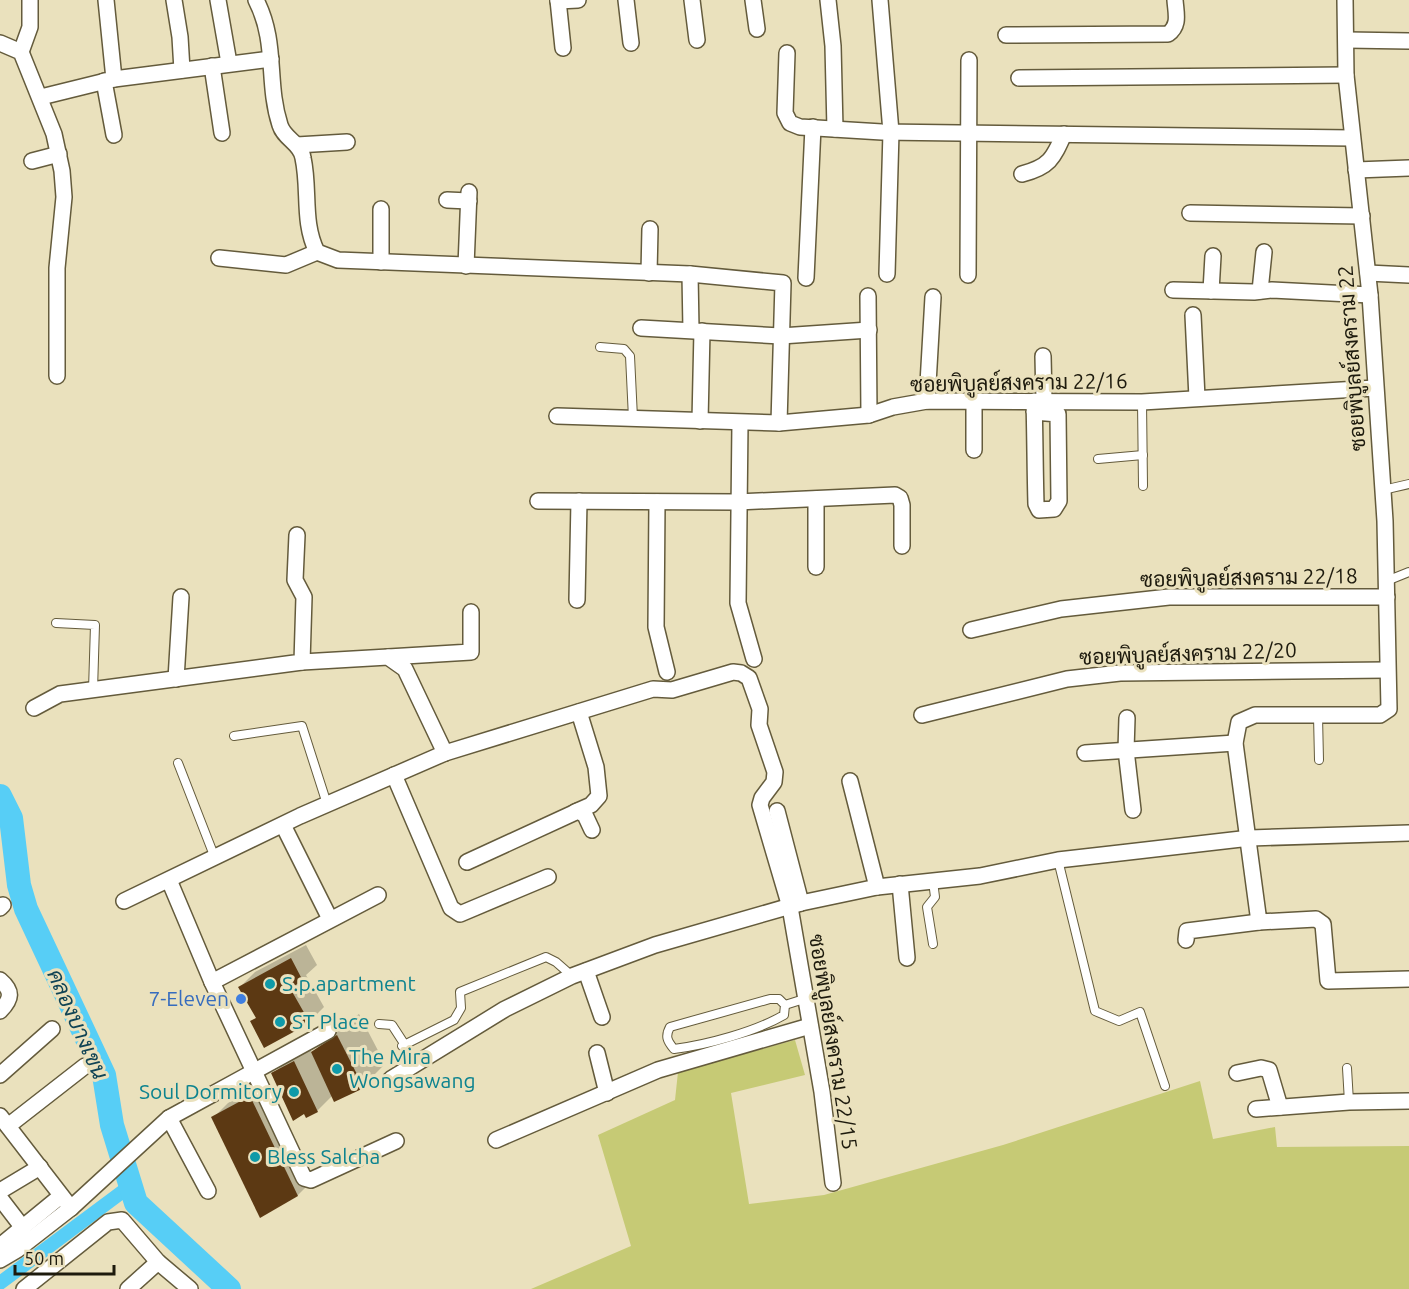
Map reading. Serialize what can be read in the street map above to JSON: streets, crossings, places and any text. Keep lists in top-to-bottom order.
{
  "streets": {
    "street": [
      "ซอยพิบูลย์สงคราม 22",
      "ซอยพิบูลย์สงคราม 22/16",
      "ซอยพิบูลย์สงคราม 22/18",
      "ซอยพิบูลย์สงคราม 22/20",
      "ซอยพิบูลย์สงคราม 22/15"
    ]
  },
  "crossings": [
    ["ซอยพิบูลย์สงคราม 22", "ซอยพิบูลย์สงคราม 22/16"],
    ["ซอยพิบูลย์สงคราม 22", "ซอยพิบูลย์สงคราม 22/18"],
    ["ซอยพิบูลย์สงคราม 22", "ซอยพิบูลย์สงคราม 22/20"]
  ],
  "water": ["คลองบางเขน"],
  "places": [
    "S.p.apartment",
    "7-Eleven",
    "ST Place",
    "The Mira Wongsawang",
    "Soul Dormitory",
    "Bless Salcha"
  ],
  "scale_bar": "50 m"
}
